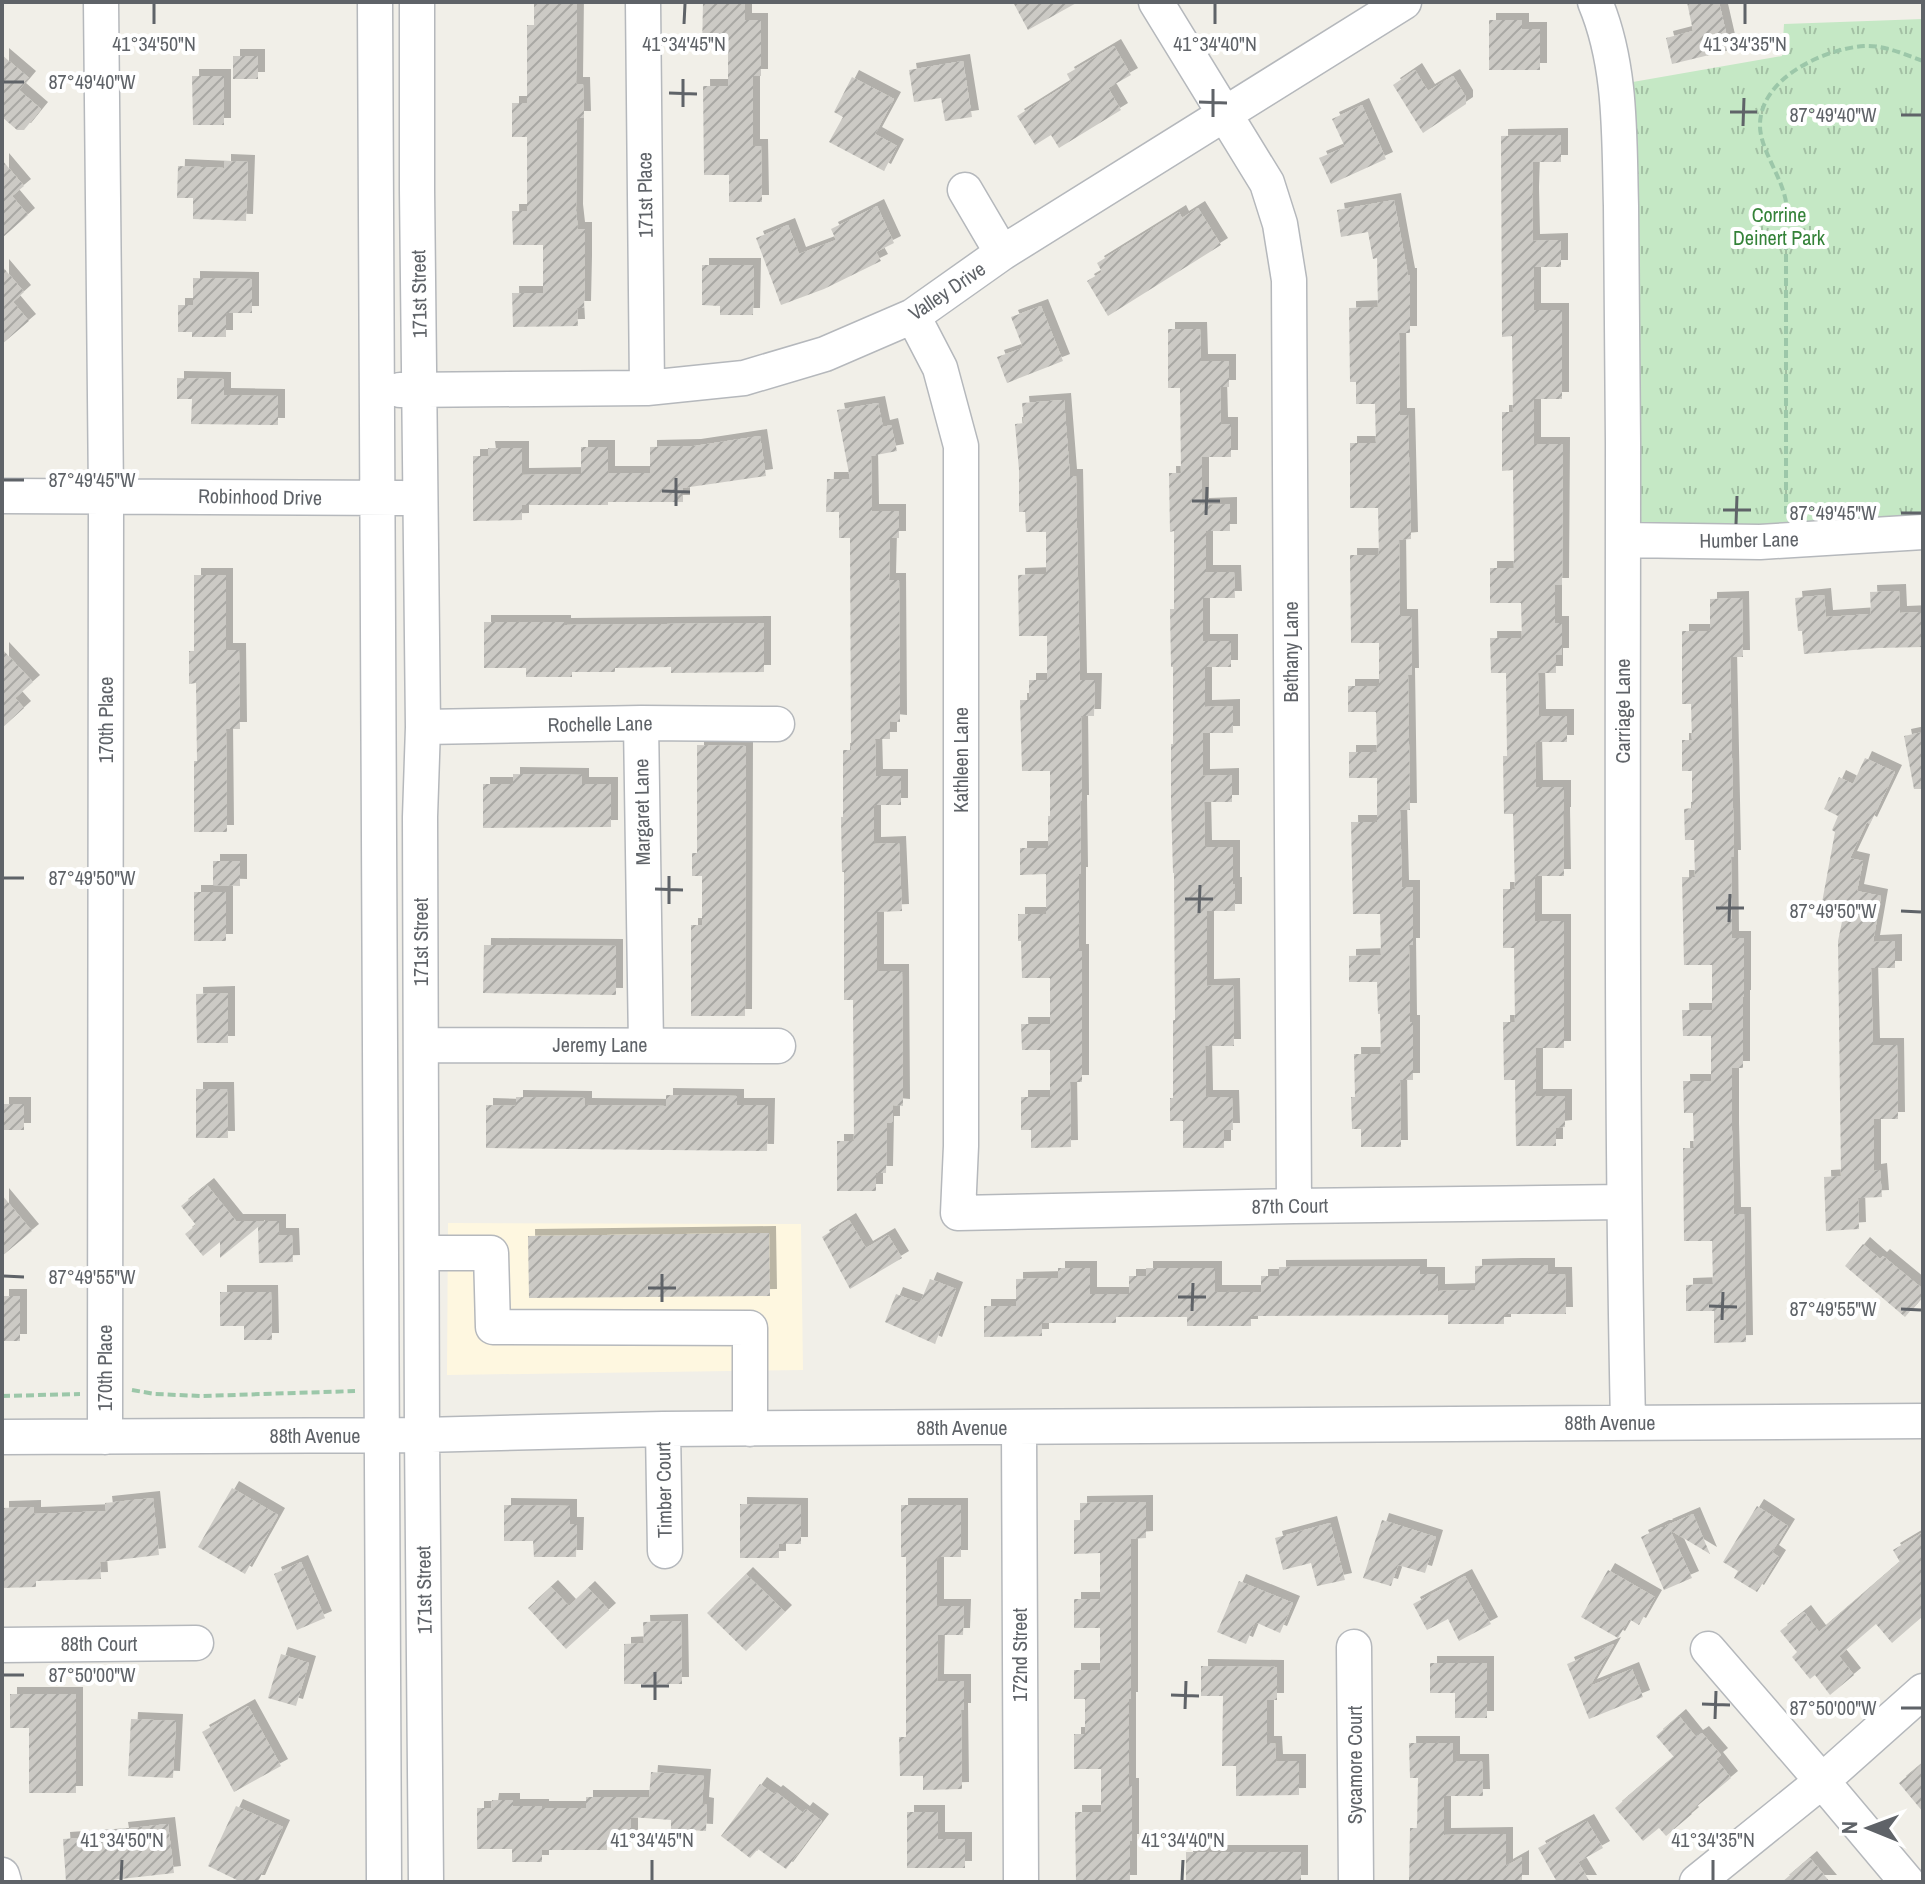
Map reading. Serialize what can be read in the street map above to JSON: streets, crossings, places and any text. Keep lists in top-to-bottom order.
{
  "streets": {
    "street": [
      "171st Place",
      "Valley Drive",
      "171st Street",
      "Robinhood Drive",
      "Humber Lane",
      "Bethany Lane",
      "Carriage Lane",
      "170th Place",
      "Rochelle Lane",
      "Kathleen Lane",
      "Margaret Lane",
      "Jeremy Lane",
      "87th Court",
      "88th Avenue",
      "Timber Court",
      "88th Court",
      "172nd Street",
      "Sycamore Court"
    ]
  },
  "crossings": [
    ["171st Place", "Valley Drive"],
    ["Valley Drive", "171st Street"],
    ["Valley Drive", "Bethany Lane"],
    ["Valley Drive", "Kathleen Lane"],
    ["171st Street", "Robinhood Drive"],
    ["171st Street", "Rochelle Lane"],
    ["171st Street", "Jeremy Lane"],
    ["171st Street", "88th Avenue"],
    ["Robinhood Drive", "170th Place"],
    ["Humber Lane", "Carriage Lane"],
    ["Bethany Lane", "87th Court"],
    ["Carriage Lane", "87th Court"],
    ["Carriage Lane", "88th Avenue"],
    ["170th Place", "88th Avenue"],
    ["Rochelle Lane", "Margaret Lane"],
    ["Kathleen Lane", "87th Court"],
    ["Margaret Lane", "Jeremy Lane"],
    ["88th Avenue", "Timber Court"],
    ["88th Avenue", "172nd Street"]
  ],
  "parks": ["Corrine Deinert Park"],
  "north": "left",
  "coordinates": [
    "41°34'50\"N",
    "41°34'45\"N",
    "41°34'40\"N",
    "41°34'35\"N",
    "87°49'40\"W",
    "87°49'45\"W",
    "87°49'50\"W",
    "87°49'55\"W",
    "87°50'00\"W"
  ]
}
